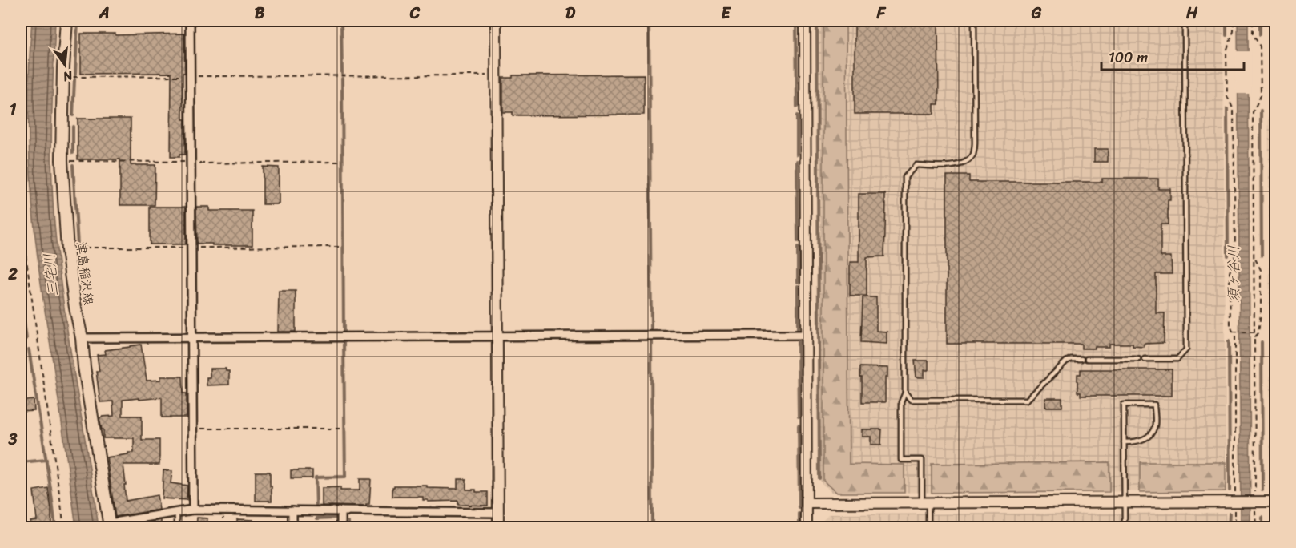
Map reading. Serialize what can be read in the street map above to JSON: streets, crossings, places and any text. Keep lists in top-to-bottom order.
{
  "streets": {
    "main road": ["津島稲沢線"]
  },
  "water": ["須ヶ谷川", "三宅川"],
  "scale_bar": "100 m",
  "north": "bottom",
  "grid": {
    "columns": [
      "A",
      "B",
      "C",
      "D",
      "E",
      "F",
      "G",
      "H"
    ],
    "rows": ["1", "2", "3"]
  }
}
